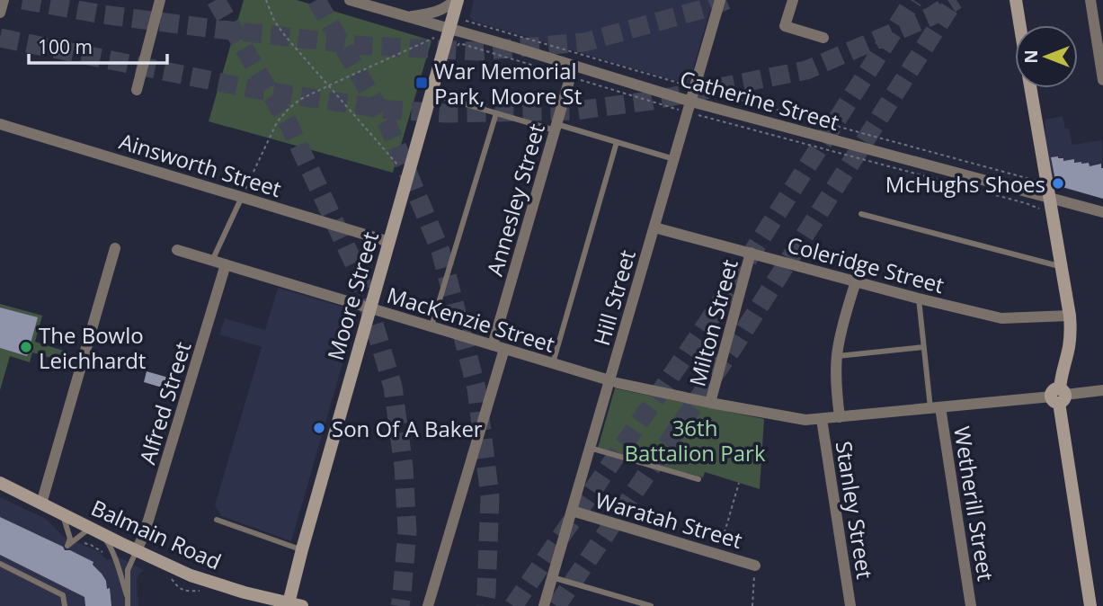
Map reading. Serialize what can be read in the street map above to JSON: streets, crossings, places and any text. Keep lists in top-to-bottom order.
{
  "streets": {
    "main road": ["Moore Street", "Balmain Road"],
    "street": [
      "Catherine Street",
      "Ainsworth Street",
      "Annesley Street",
      "Coleridge Street",
      "Hill Street",
      "MacKenzie Street",
      "Milton Street",
      "Alfred Street",
      "Wetherill Street",
      "Stanley Street",
      "Waratah Street"
    ]
  },
  "crossings": [
    ["Catherine Street", "Annesley Street"],
    ["Catherine Street", "Moore Street"],
    ["Catherine Street", "Hill Street"],
    ["Ainsworth Street", "Moore Street"],
    ["Annesley Street", "MacKenzie Street"],
    ["Coleridge Street", "Hill Street"],
    ["Coleridge Street", "Milton Street"],
    ["Moore Street", "MacKenzie Street"],
    ["Moore Street", "Balmain Road"],
    ["Hill Street", "MacKenzie Street"],
    ["Hill Street", "Waratah Street"],
    ["MacKenzie Street", "Milton Street"],
    ["MacKenzie Street", "Alfred Street"],
    ["MacKenzie Street", "Wetherill Street"],
    ["MacKenzie Street", "Stanley Street"],
    ["Alfred Street", "Balmain Road"]
  ],
  "parks": ["36th Battalion Park"],
  "places": {
    "transit": ["War Memorial Park, Moore St"],
    "other": ["McHughs Shoes", "The Bowlo Leichhardt", "Son Of A Baker"]
  },
  "scale_bar": "100 m",
  "north": "left"
}
